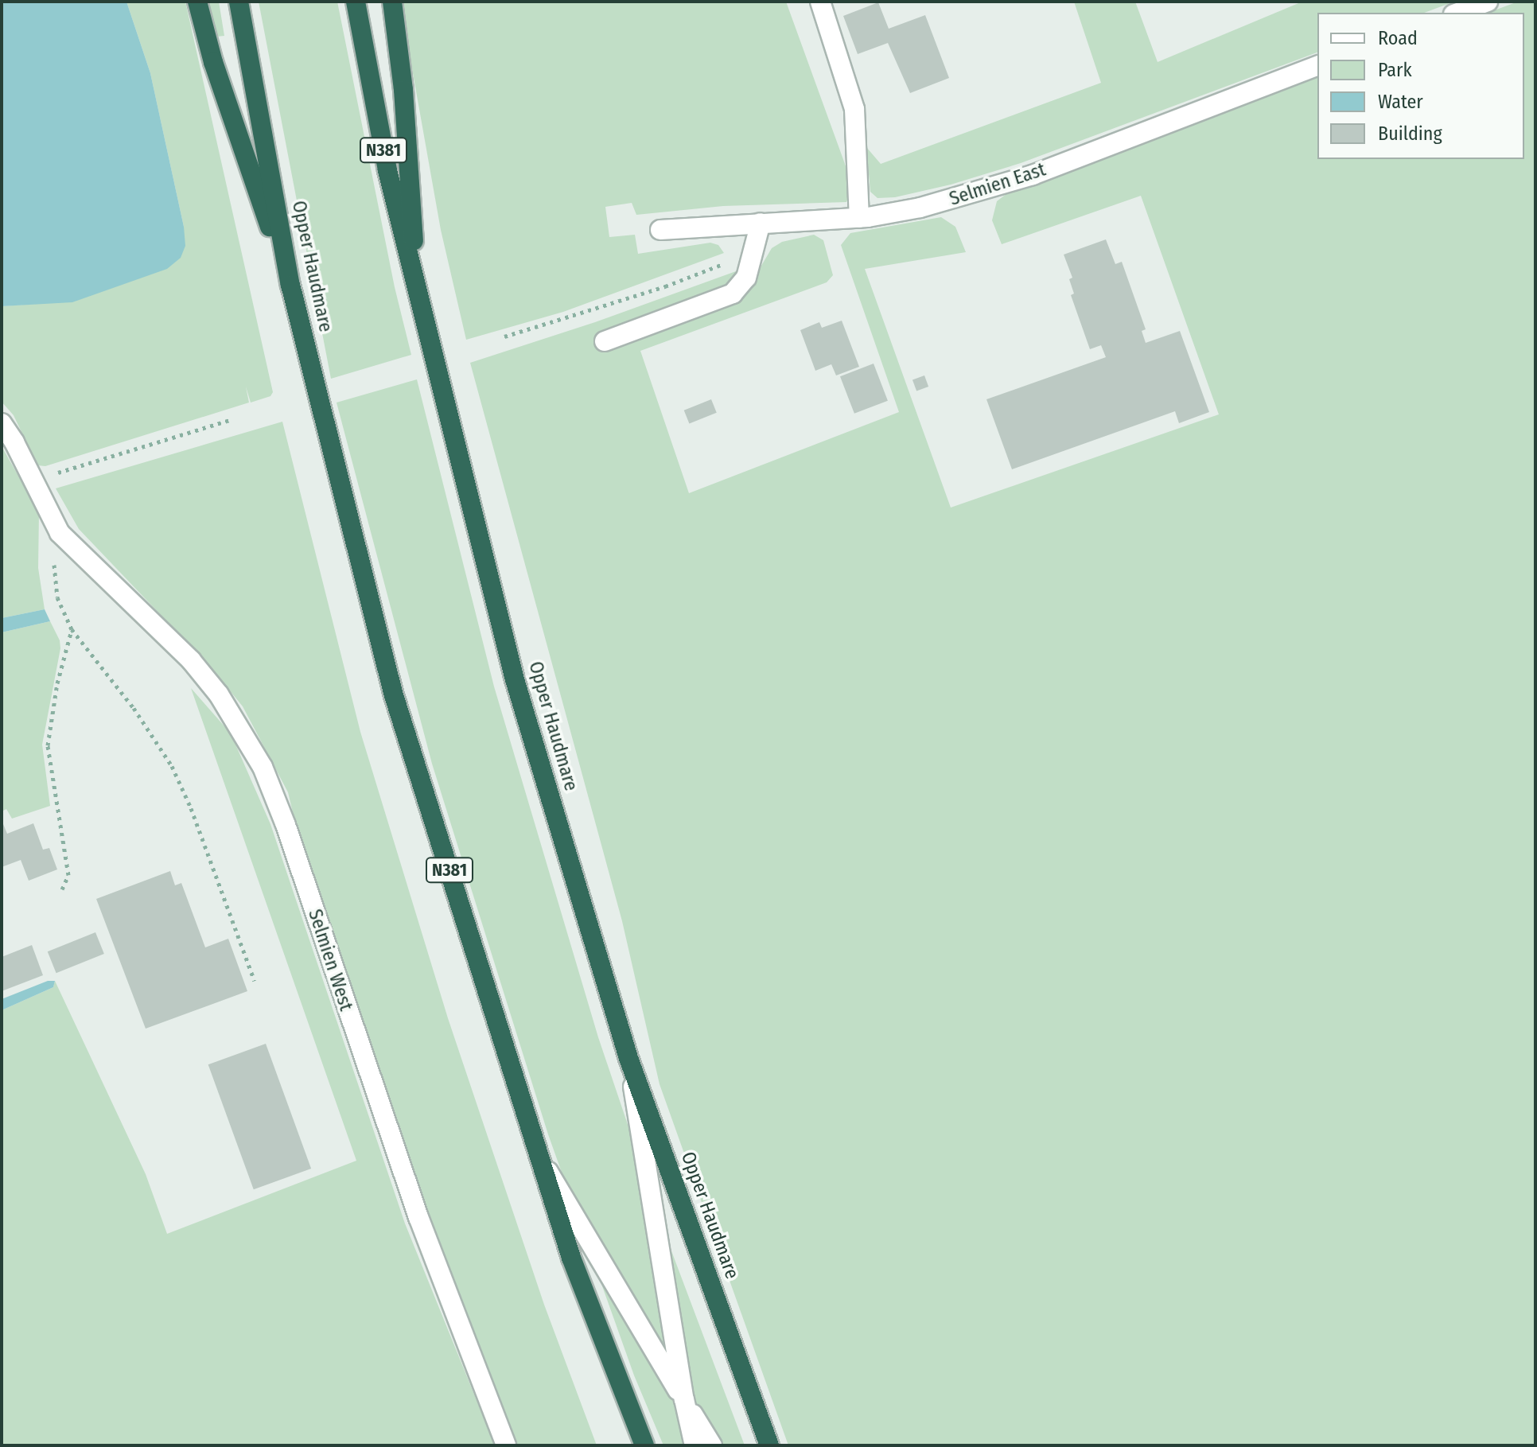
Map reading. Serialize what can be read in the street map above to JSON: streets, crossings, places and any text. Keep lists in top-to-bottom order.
{
  "streets": {
    "highway": ["N381", "Opper Haudmare"],
    "street": ["Selmien East", "Selmien West"]
  },
  "crossings": [
    ["N381", "Opper Haudmare"]
  ],
  "legend": [
    "Road",
    "Park",
    "Water",
    "Building"
  ]
}
